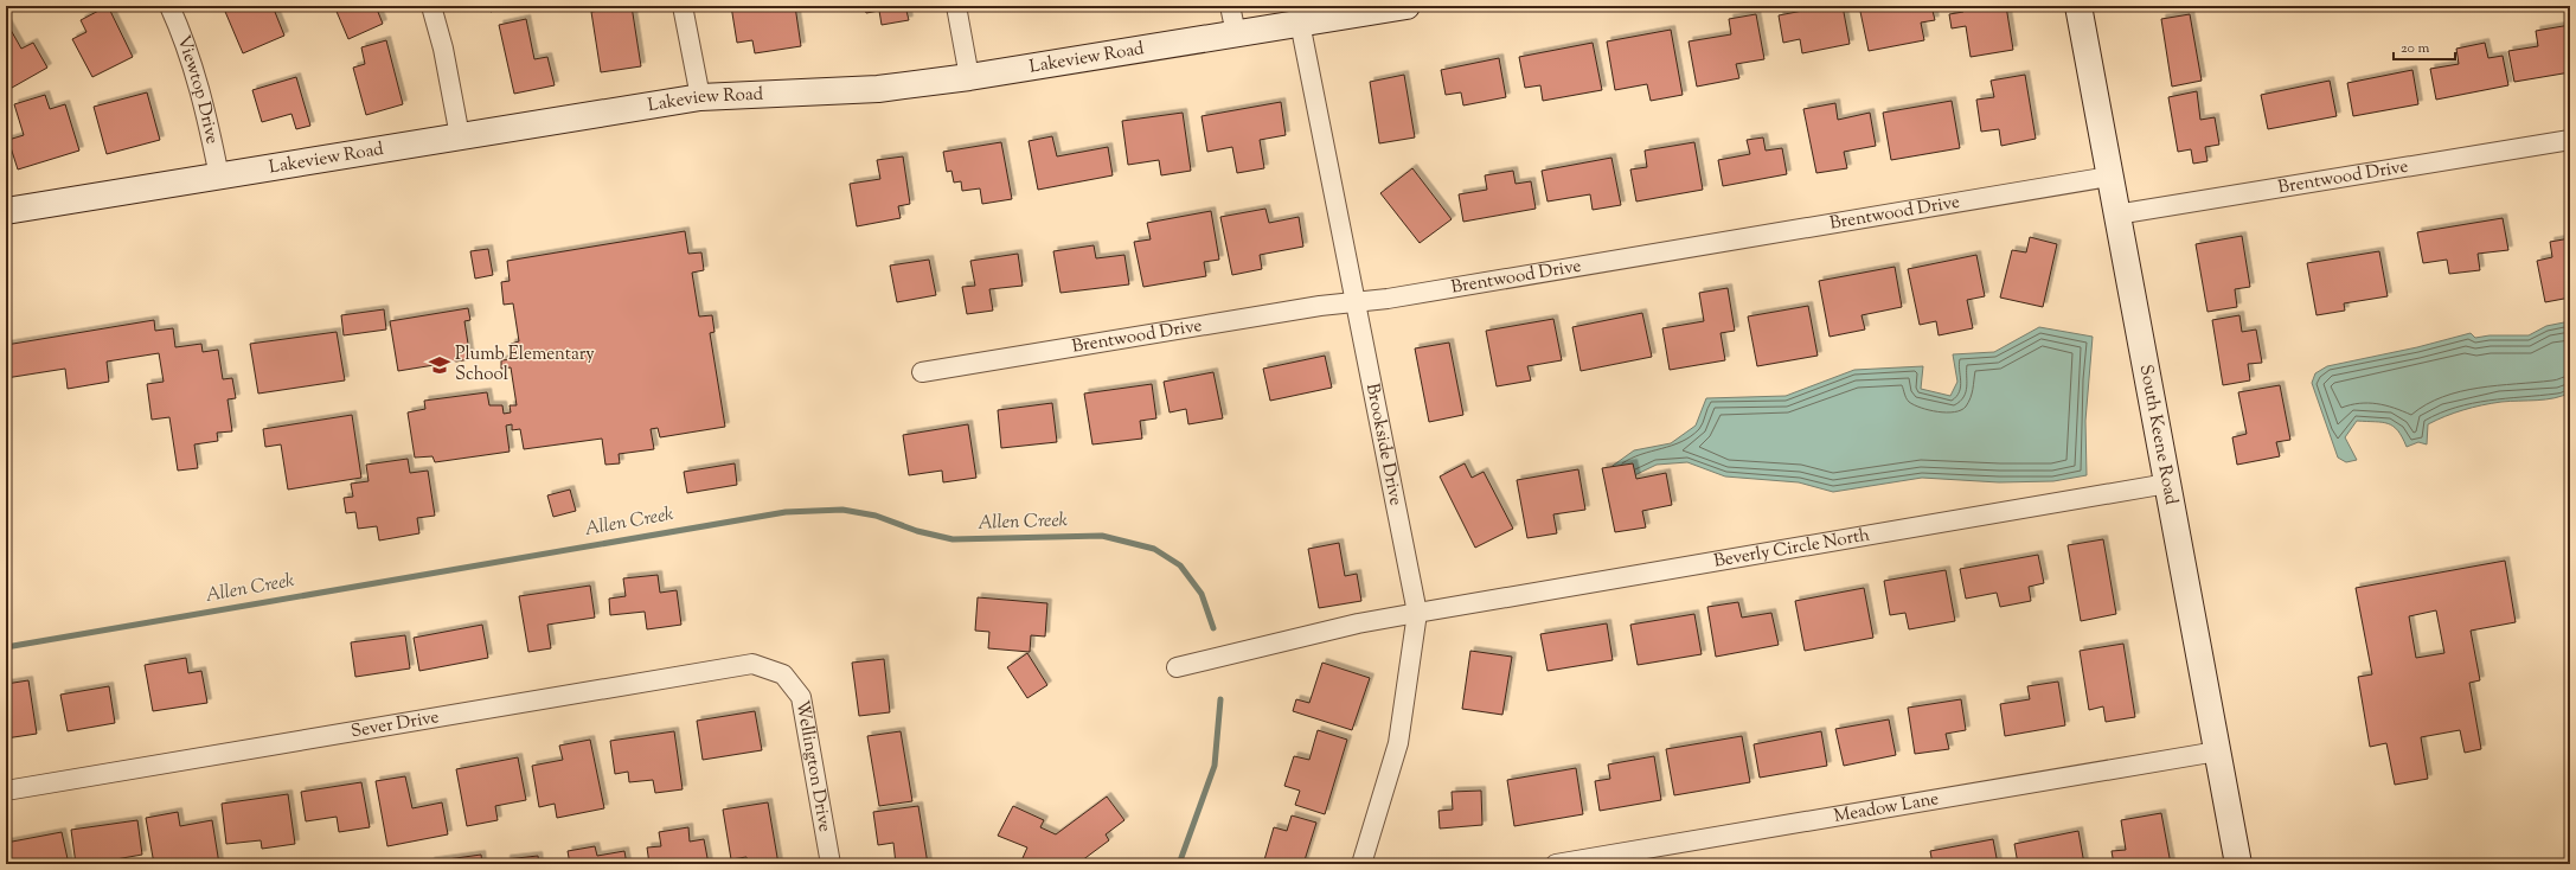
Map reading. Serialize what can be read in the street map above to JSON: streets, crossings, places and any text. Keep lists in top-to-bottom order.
{
  "streets": {
    "street": [
      "Lakeview Road",
      "Viewtop Drive",
      "Brentwood Drive",
      "South Keene Road",
      "Brookside Drive",
      "Beverly Circle North",
      "Sever Drive",
      "Wellington Drive",
      "Meadow Lane"
    ]
  },
  "crossings": [
    ["Lakeview Road", "Viewtop Drive"],
    ["Lakeview Road", "Brookside Drive"],
    ["Brentwood Drive", "South Keene Road"],
    ["Brentwood Drive", "Brookside Drive"],
    ["South Keene Road", "Beverly Circle North"],
    ["South Keene Road", "Meadow Lane"],
    ["Brookside Drive", "Beverly Circle North"],
    ["Sever Drive", "Wellington Drive"]
  ],
  "water": ["Allen Creek"],
  "places": {
    "school or university": ["Plumb Elementary School"]
  },
  "scale_bar": "20 m"
}
